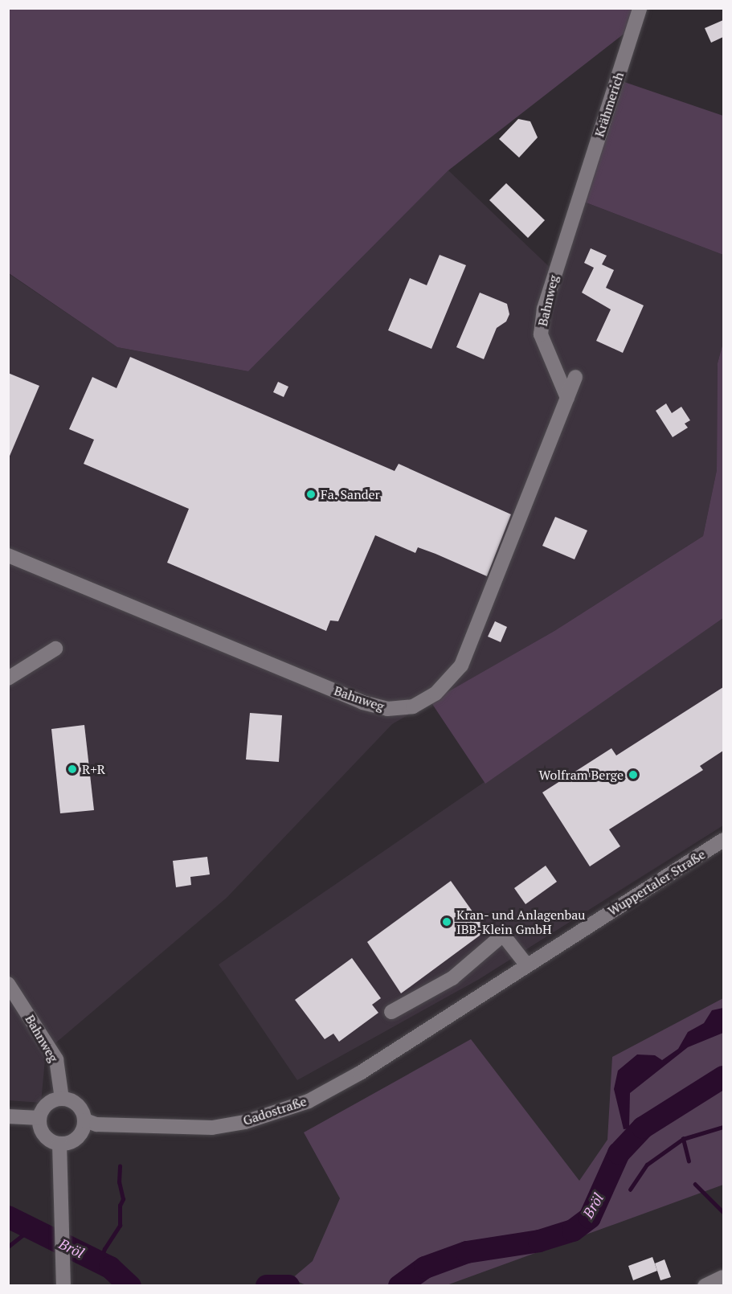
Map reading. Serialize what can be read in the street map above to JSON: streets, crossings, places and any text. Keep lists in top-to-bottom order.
{
  "streets": {
    "street": [
      "Krähmerich",
      "Bahnweg",
      "Wuppertaler Straße",
      "Gadostraße"
    ]
  },
  "crossings": [
    ["Krähmerich", "Bahnweg"],
    ["Bahnweg", "Gadostraße"],
    ["Wuppertaler Straße", "Gadostraße"]
  ],
  "water": ["Bröl"],
  "places": [
    "Fa. Sander",
    "R+R",
    "Wolfram Berge",
    "Kran- und Anlagenbau IBB-Klein GmbH"
  ]
}
